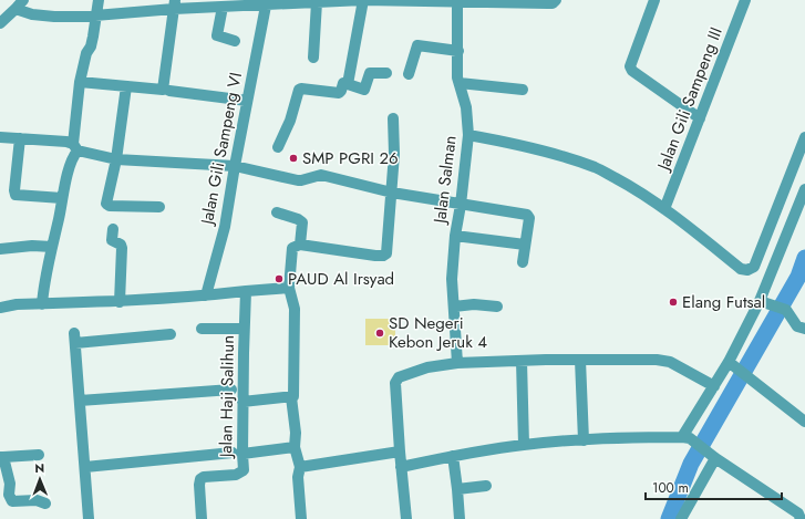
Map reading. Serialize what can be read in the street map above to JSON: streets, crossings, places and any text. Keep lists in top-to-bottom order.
{
  "streets": {
    "street": [
      "Jalan Gili Sampeng III",
      "Jalan Gili Sampeng VI",
      "Jalan Salman",
      "Jalan Haji Salihun"
    ]
  },
  "places": [
    "SMP PGRI 26",
    "PAUD Al Irsyad",
    "Elang Futsal",
    "SD Negeri Kebon Jeruk 4"
  ],
  "scale_bar": "100 m",
  "north": "top"
}
